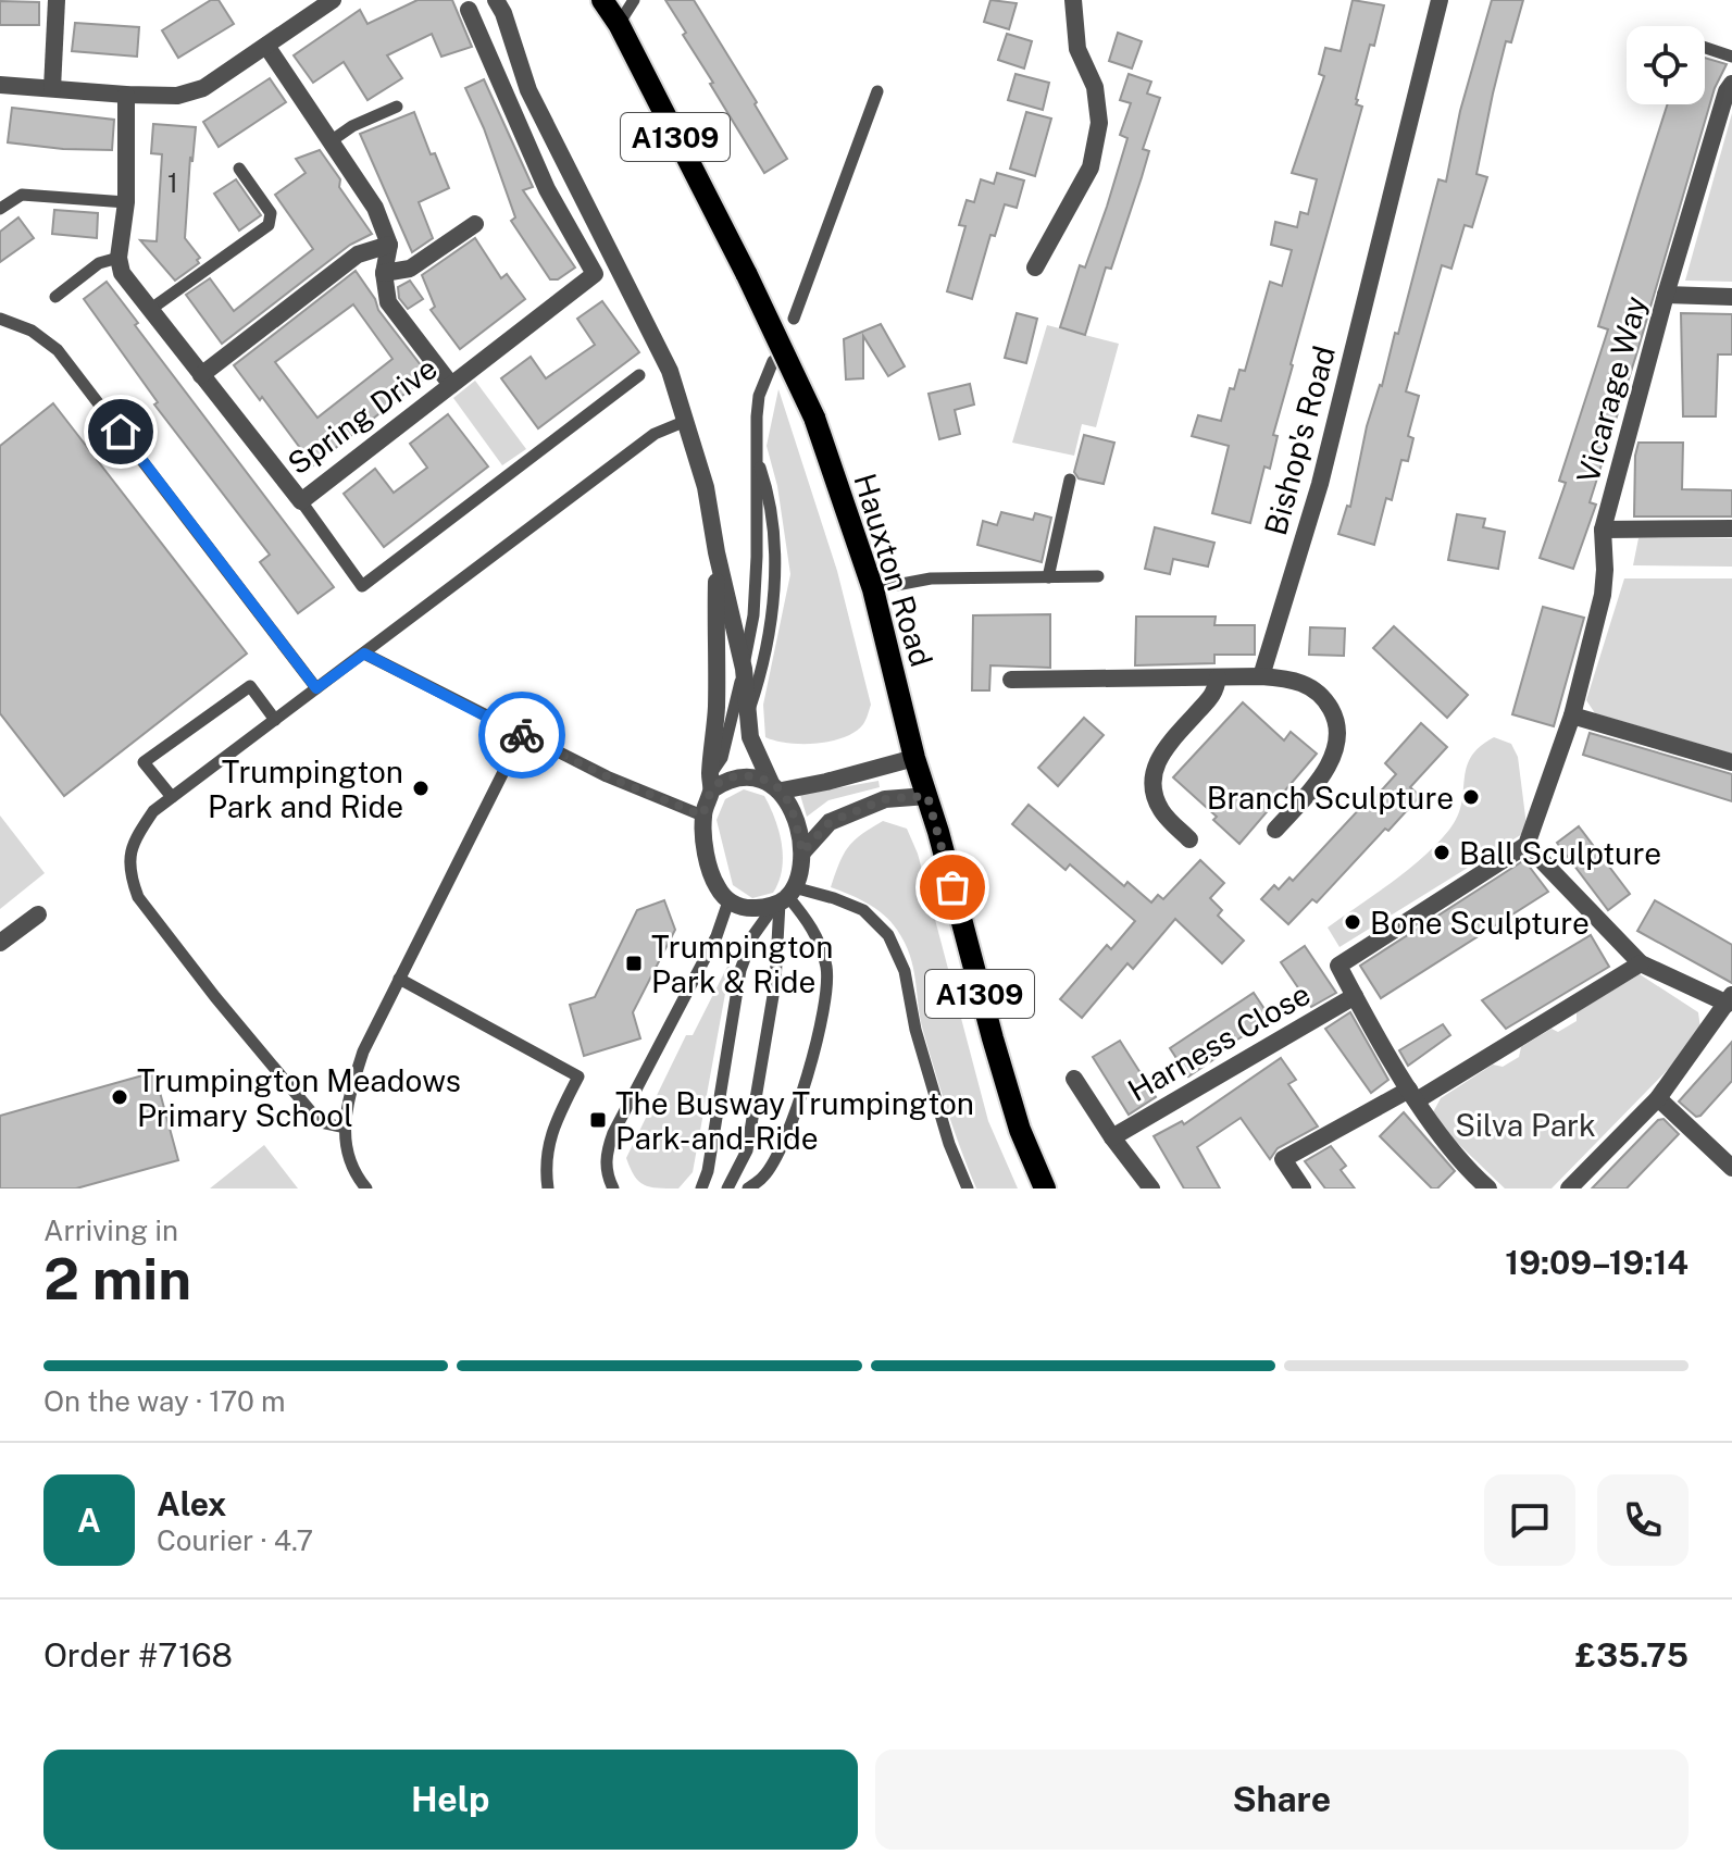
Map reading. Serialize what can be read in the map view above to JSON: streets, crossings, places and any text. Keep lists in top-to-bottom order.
{
  "streets": {
    "main road": ["A1309", "Hauxton Road"],
    "street": [
      "Vicarage Way",
      "Spring Drive",
      "Bishop's Road",
      "Harness Close"
    ]
  },
  "parks": ["Silva Park"],
  "places": {
    "other": [
      "Trumpington Park and Ride",
      "Branch Sculpture",
      "Ball Sculpture",
      "Bone Sculpture",
      "Trumpington Meadows Primary School"
    ],
    "transit": ["Trumpington Park & Ride", "The Busway Trumpington Park-and-Ride"]
  },
  "house_numbers": ["1"],
  "page": {
    "heading": ["2 min", "Arriving in", "19:09–19:14"],
    "panel": [
      "Alex",
      "Courier · 4.7",
      "Order #7168",
      "£35.75"
    ],
    "bar": "On the way · 170 m",
    "round": "A",
    "buttons": ["Help", "Share"]
  }
}
